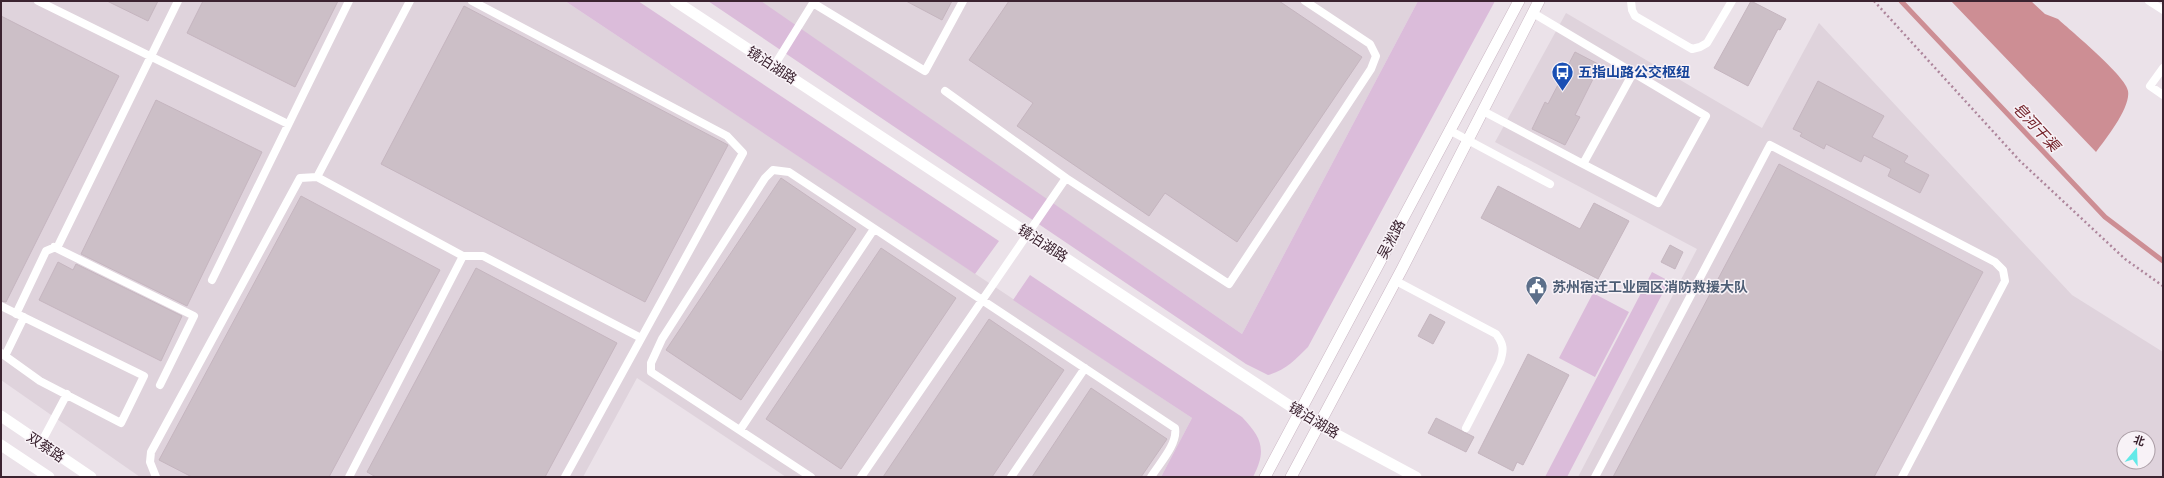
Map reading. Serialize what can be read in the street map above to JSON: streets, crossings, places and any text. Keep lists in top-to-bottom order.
{
  "streets": {
    "main road": ["镜泊湖路", "吴淞路", "双蔡路"]
  },
  "crossings": [
    ["镜泊湖路", "吴淞路"]
  ],
  "water": ["皂河干渠"],
  "places": {
    "bus stop": ["五指山路公交枢纽"],
    "public building": ["苏州宿迁工业园区消防救援大队"]
  },
  "north": "top"
}
